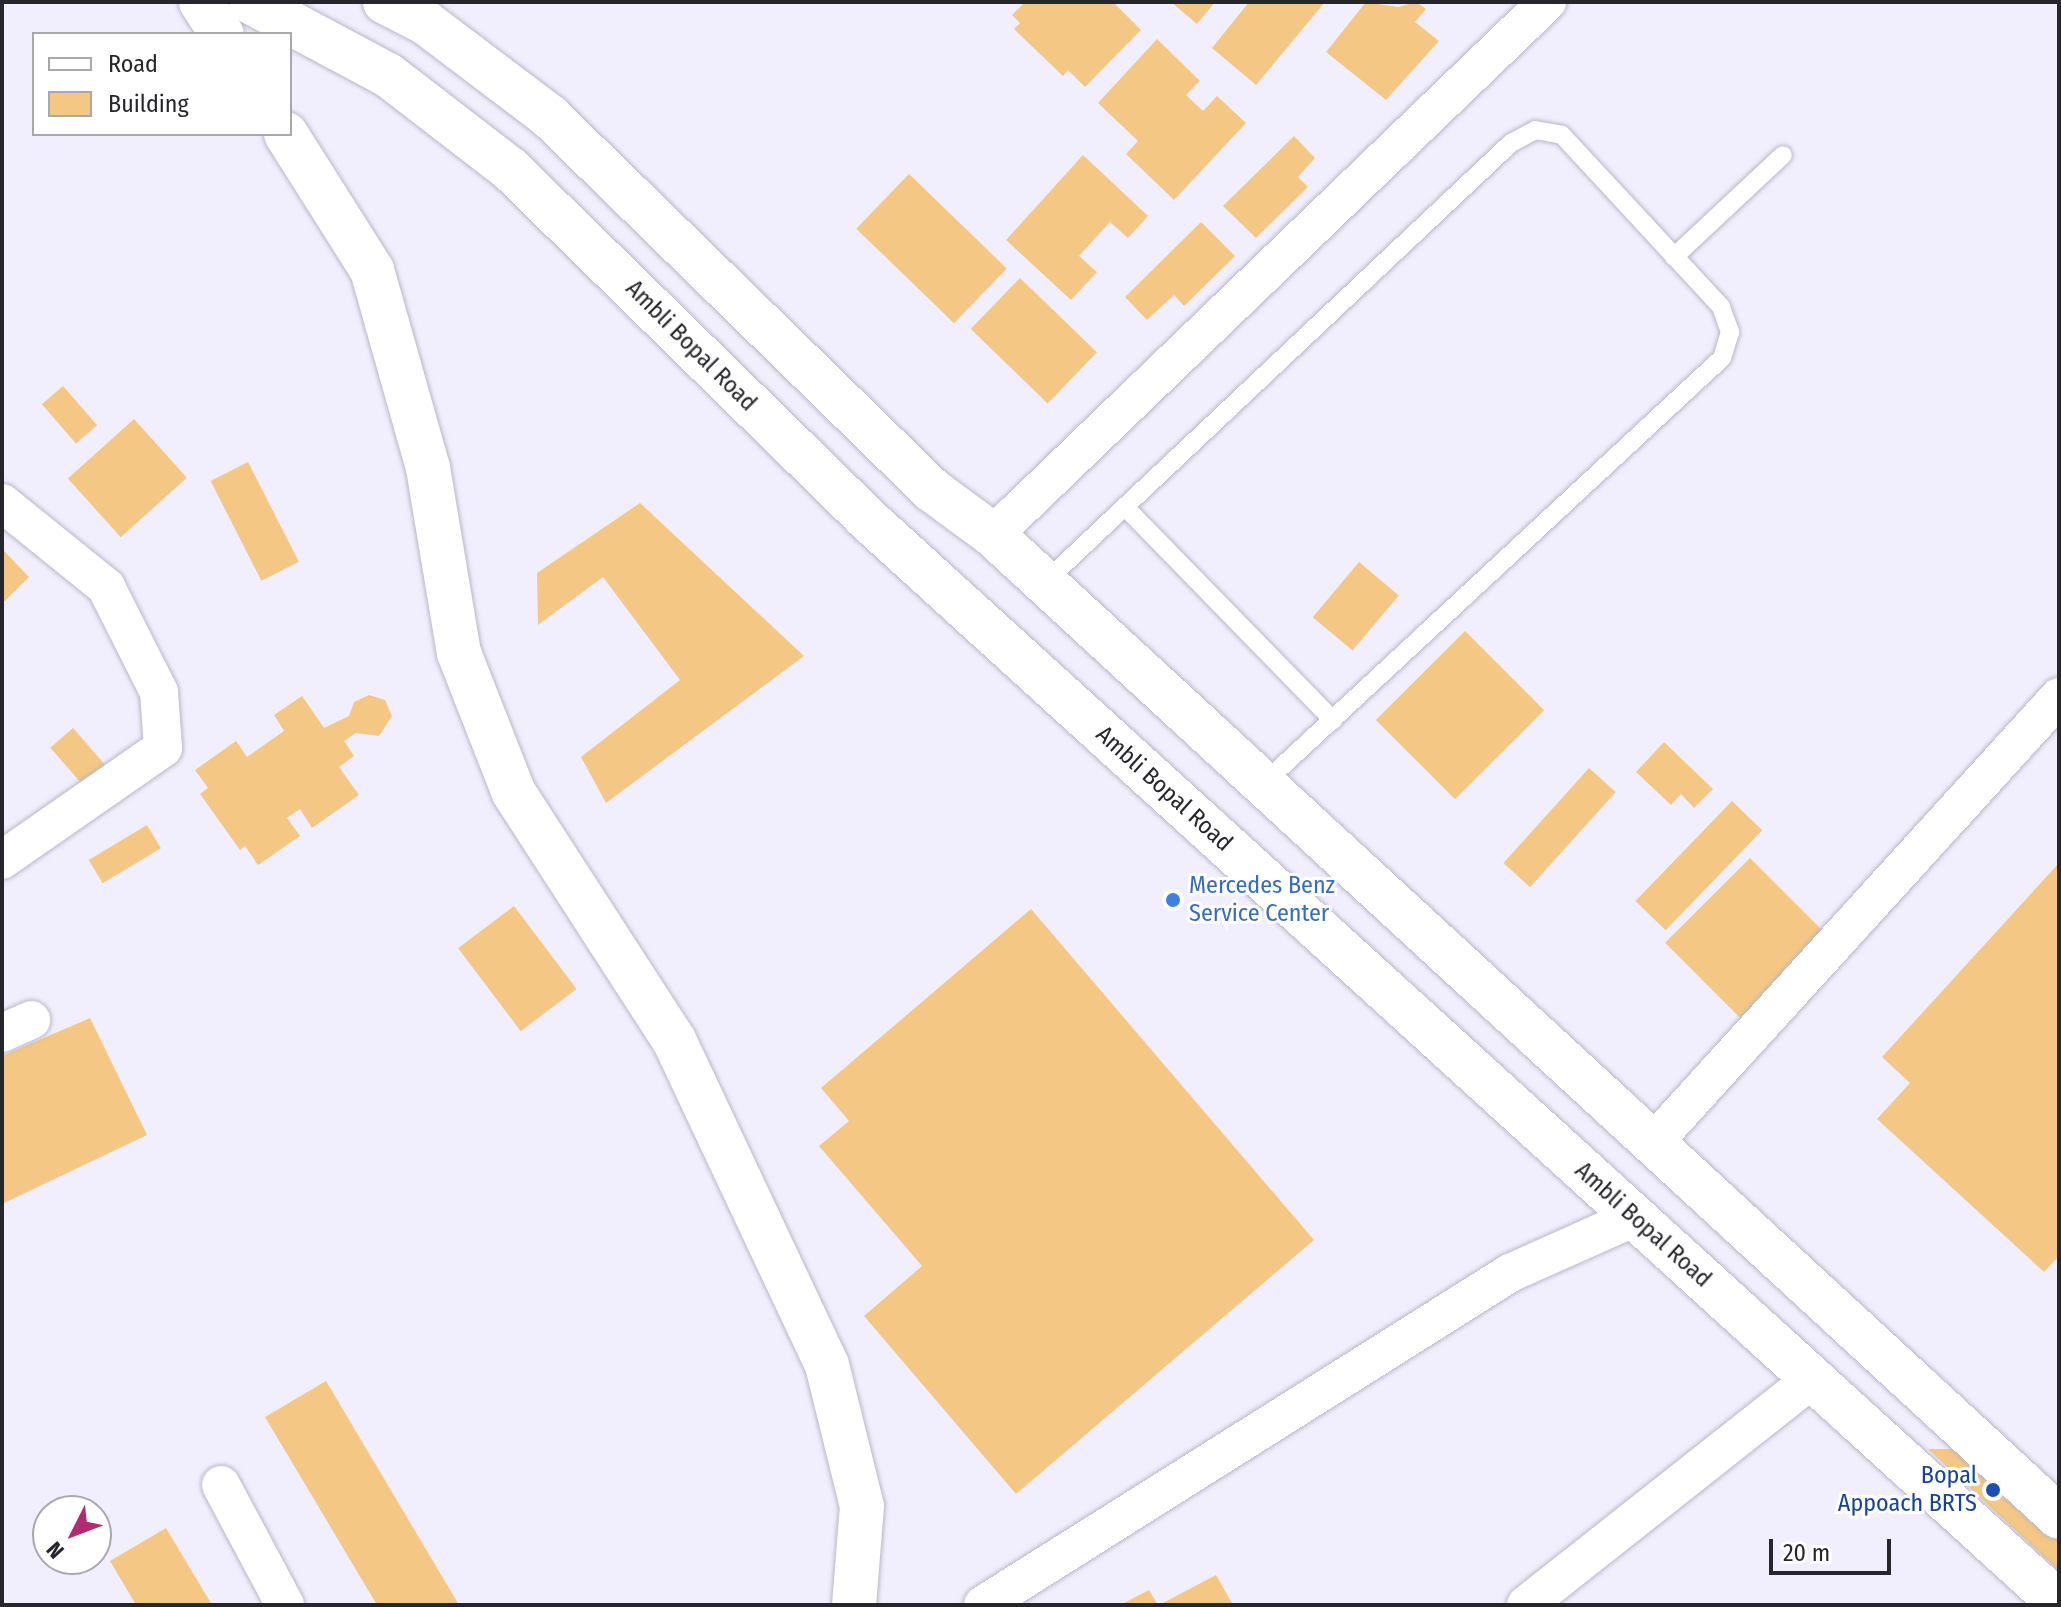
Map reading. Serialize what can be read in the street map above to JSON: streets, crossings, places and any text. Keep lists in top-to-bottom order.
{
  "streets": {
    "street": ["Ambli Bopal Road"]
  },
  "places": ["Mercedes Benz Service Center", "Bopal Appoach BRTS"],
  "legend": ["Road", "Building"],
  "scale_bar": "20 m",
  "north": "bottom left"
}
